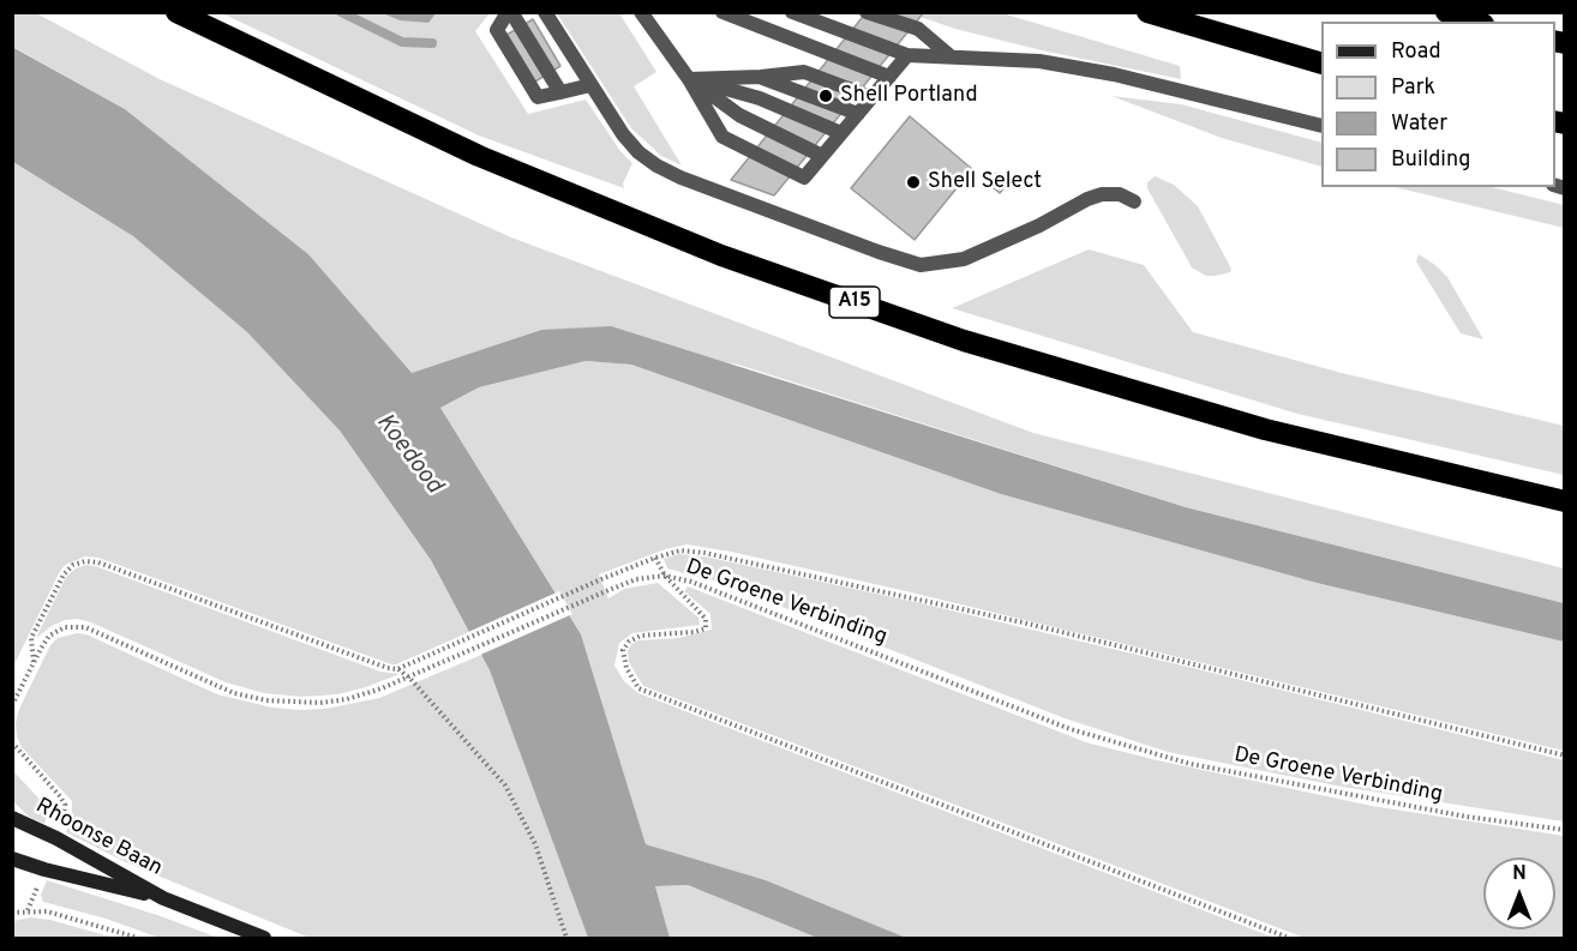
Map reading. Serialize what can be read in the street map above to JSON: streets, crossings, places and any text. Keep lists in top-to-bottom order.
{
  "streets": {
    "highway": ["A15"],
    "main road": ["Rhoonse Baan"],
    "path": ["De Groene Verbinding"]
  },
  "water": ["Koedood"],
  "places": ["Shell Portland", "Shell Select"],
  "legend": [
    "Road",
    "Park",
    "Water",
    "Building"
  ],
  "north": "top"
}
